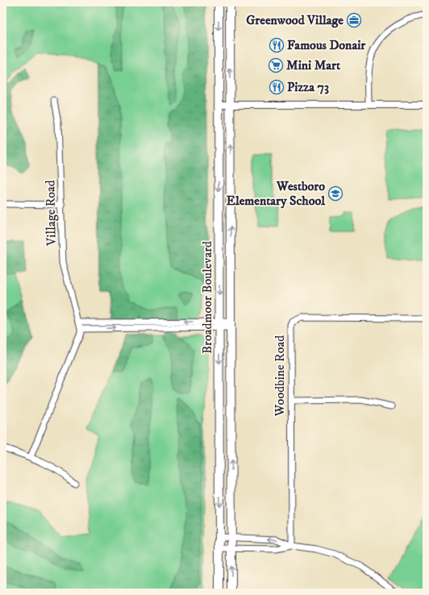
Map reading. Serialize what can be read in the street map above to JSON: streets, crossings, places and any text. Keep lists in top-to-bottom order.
{
  "streets": {
    "main road": ["Broadmoor Boulevard"],
    "street": ["Village Road", "Woodbine Road"]
  },
  "places": {
    "office": ["Greenwood Village"],
    "restaurant": ["Famous Donair", "Pizza 73"],
    "supermarket": ["Mini Mart"],
    "school or university": ["Westboro Elementary School"]
  }
}
